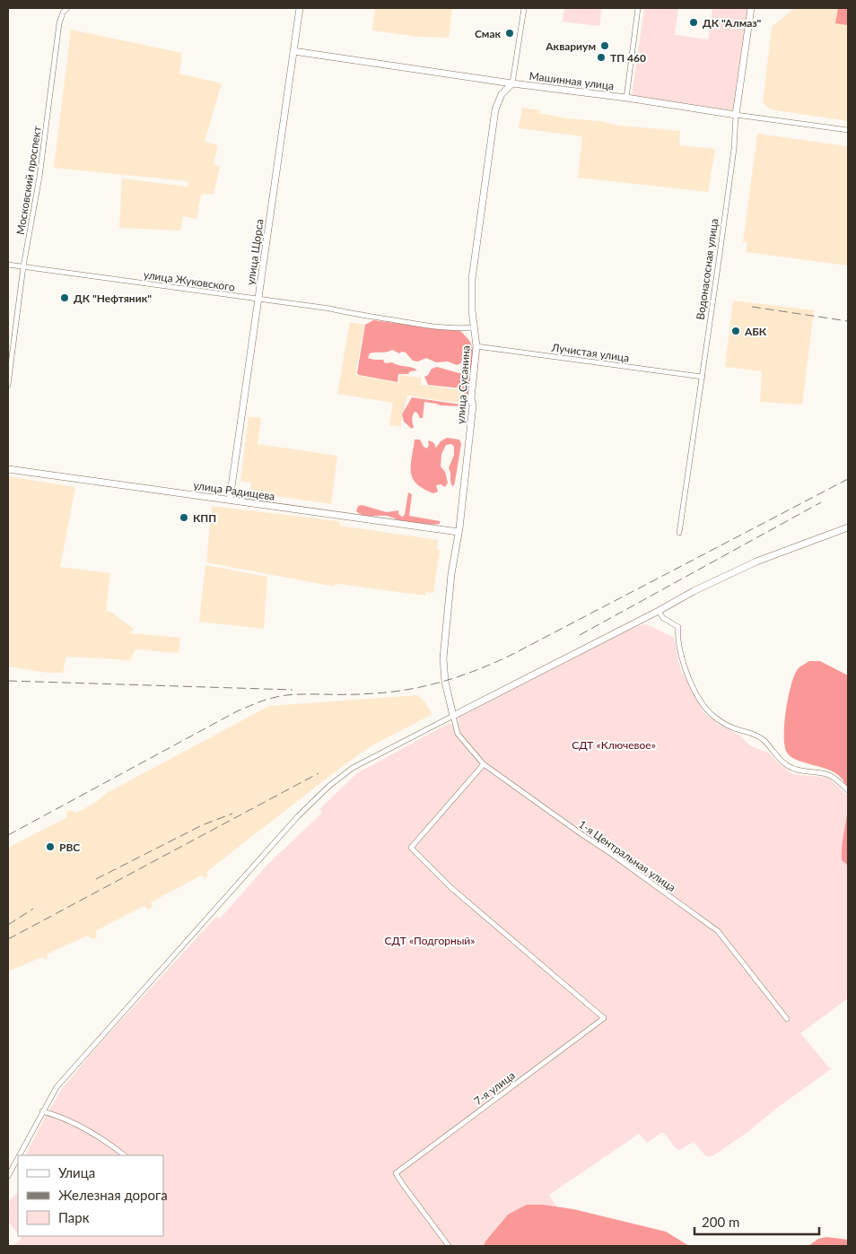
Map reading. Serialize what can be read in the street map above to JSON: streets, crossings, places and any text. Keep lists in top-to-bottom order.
{
  "streets": {
    "street": [
      "Машинная улица",
      "Московский проспект",
      "улица Щорса",
      "Водонасосная улица",
      "улица Жуковского",
      "Лучистая улица",
      "улица Сусанина",
      "улица Радищева",
      "1-я Центральная улица",
      "7-я улица"
    ]
  },
  "crossings": [
    ["Машинная улица", "улица Щорса"],
    ["Машинная улица", "Водонасосная улица"],
    ["Машинная улица", "улица Сусанина"],
    ["Московский проспект", "улица Жуковского"],
    ["улица Щорса", "улица Жуковского"],
    ["улица Щорса", "улица Радищева"],
    ["Водонасосная улица", "Лучистая улица"],
    ["улица Жуковского", "улица Сусанина"],
    ["Лучистая улица", "улица Сусанина"],
    ["улица Сусанина", "улица Радищева"],
    ["улица Сусанина", "1-я Центральная улица"],
    ["1-я Центральная улица", "7-я улица"]
  ],
  "parks": ["СДТ «Ключевое»", "СДТ «Подгорный»"],
  "places": [
    "ДК \"Алмаз\"",
    "Смак",
    "Аквариум",
    "ТП 460",
    "ДК \"Нефтяник\"",
    "АБК",
    "КПП",
    "РВС"
  ],
  "legend": ["Улица", "Железная дорога", "Парк"],
  "scale_bar": "200 m"
}
